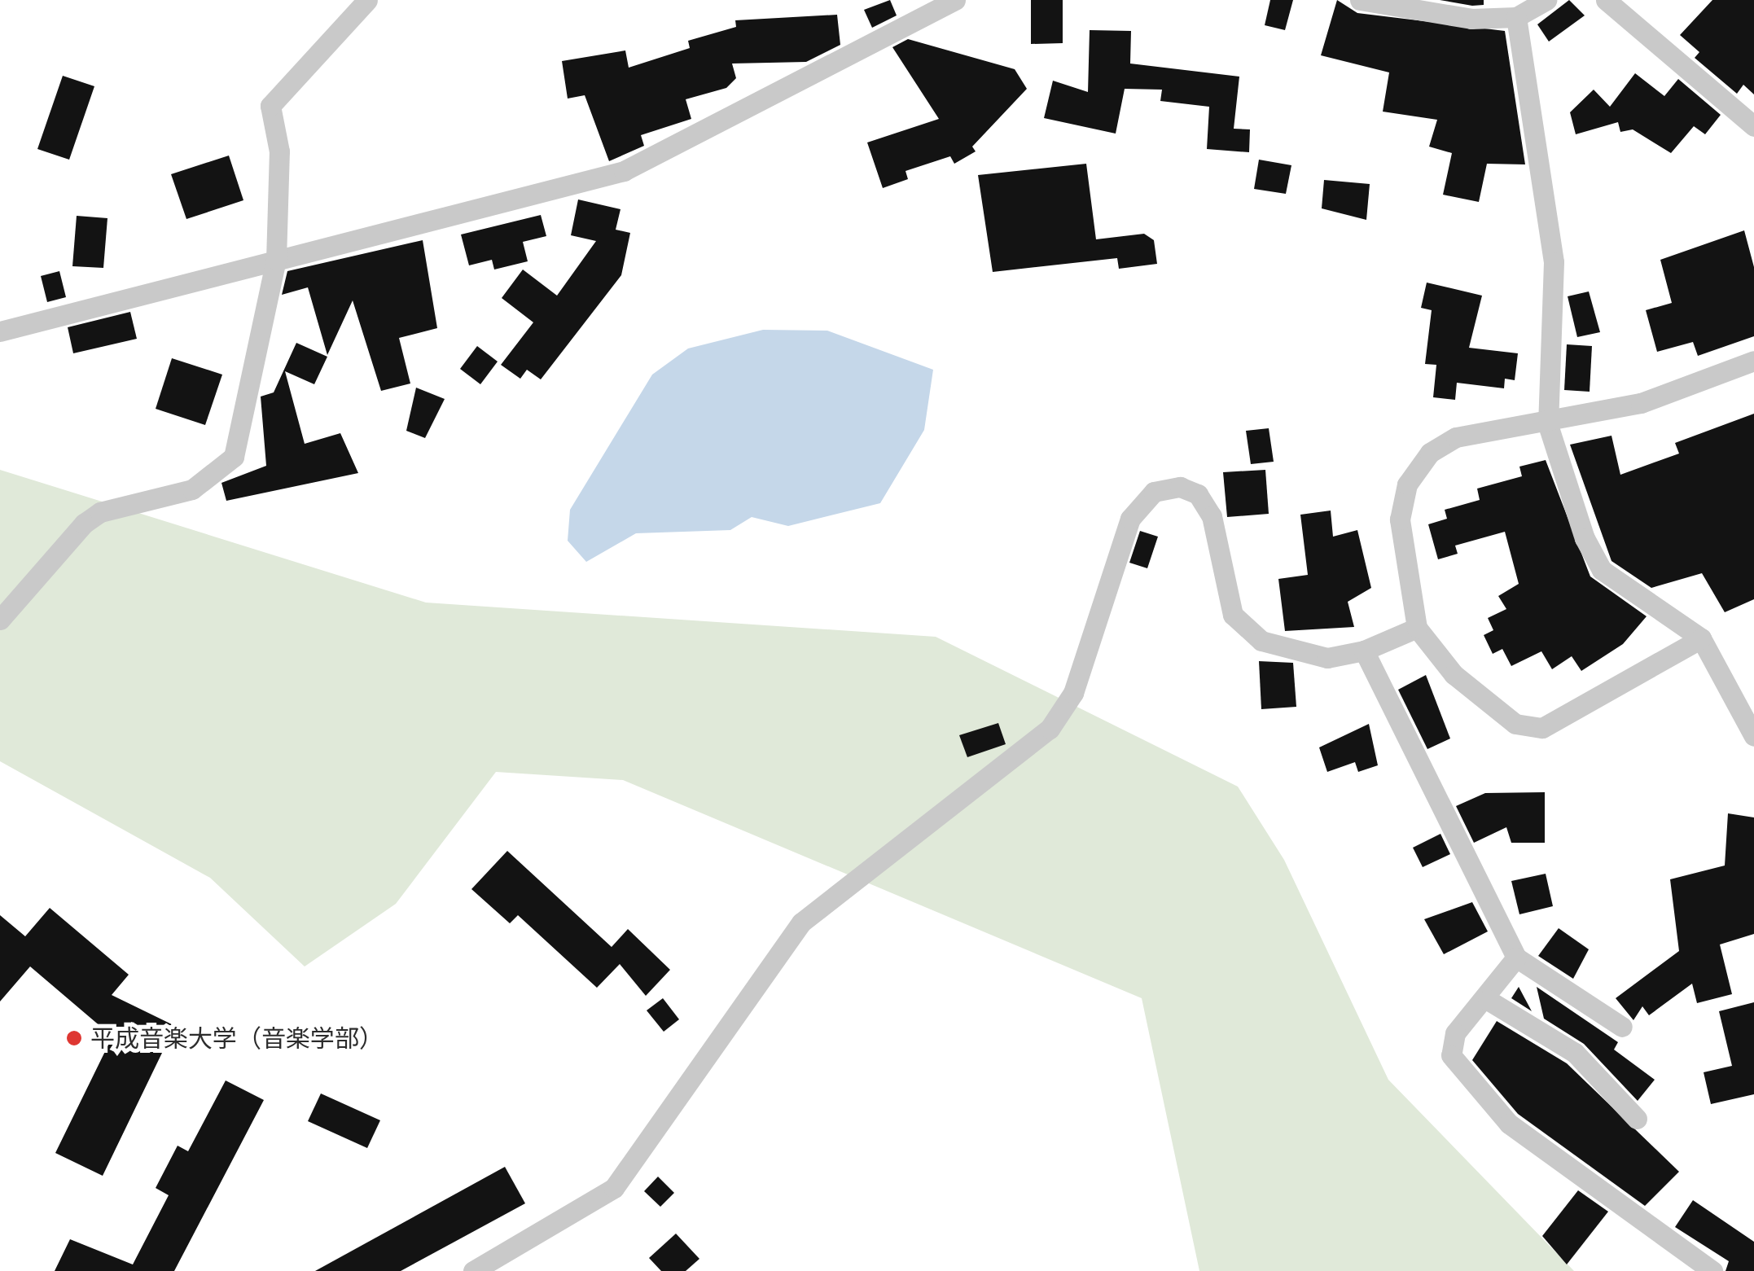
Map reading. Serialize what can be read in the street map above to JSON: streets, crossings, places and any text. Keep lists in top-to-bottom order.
{
  "places": ["平成音楽大学（音楽学部）"]
}
